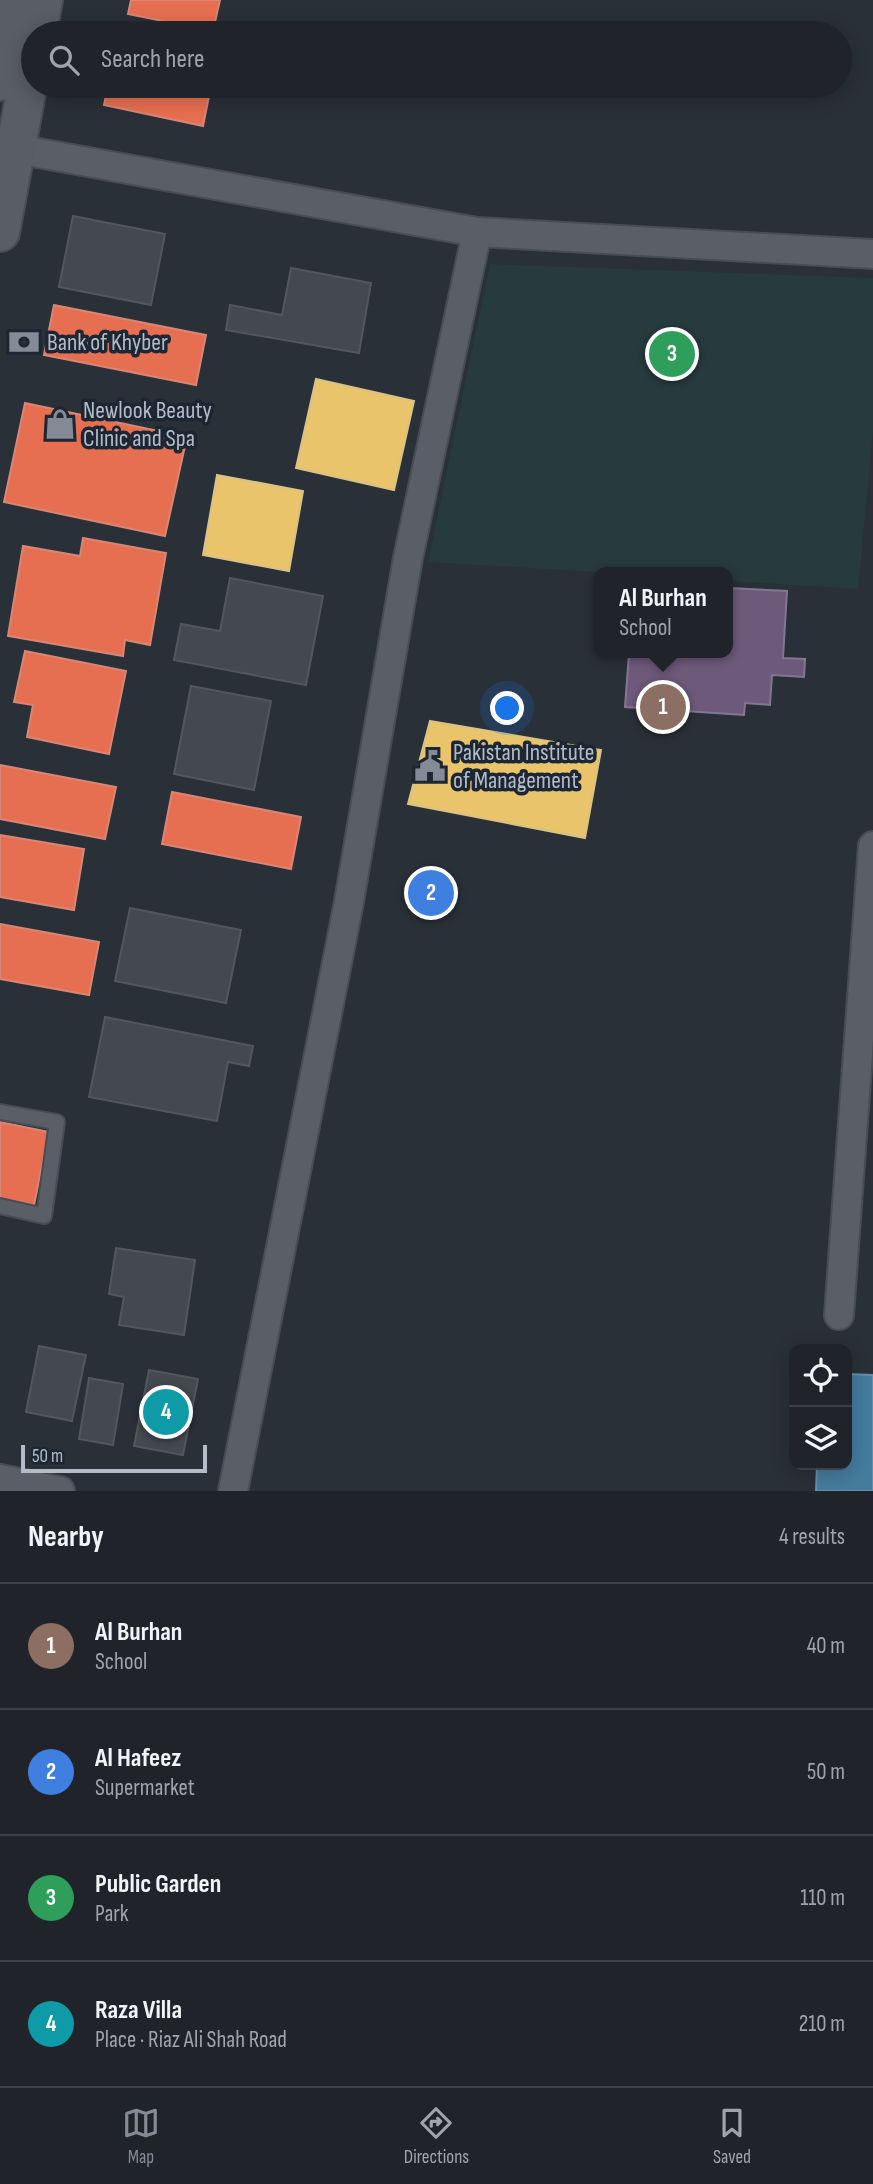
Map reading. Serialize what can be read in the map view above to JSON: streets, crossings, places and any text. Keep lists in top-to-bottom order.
{
  "places": {
    "bank": ["Bank of Khyber"],
    "shop": ["Newlook Beauty Clinic and Spa"],
    "public building": ["Pakistan Institute of Management"]
  },
  "scale_bar": "50 m",
  "page": {
    "search": "Search here",
    "pins": [
      "3",
      "1",
      "2",
      "4"
    ],
    "popup": ["Al Burhan", "School"],
    "scale": "50 m",
    "heading": ["Nearby", "4 results"],
    "list": [
      {
        "mark": "1",
        "name": "Al Burhan",
        "note": "School",
        "value": "40 m"
      },
      {
        "mark": "2",
        "name": "Al Hafeez",
        "note": "Supermarket",
        "value": "50 m"
      },
      {
        "mark": "3",
        "name": "Public Garden",
        "note": "Park",
        "value": "110 m"
      },
      {
        "mark": "4",
        "name": "Raza Villa",
        "note": "Place · Riaz Ali Shah Road",
        "value": "210 m"
      }
    ],
    "nav": ["Map", "Directions", "Saved"]
  }
}
